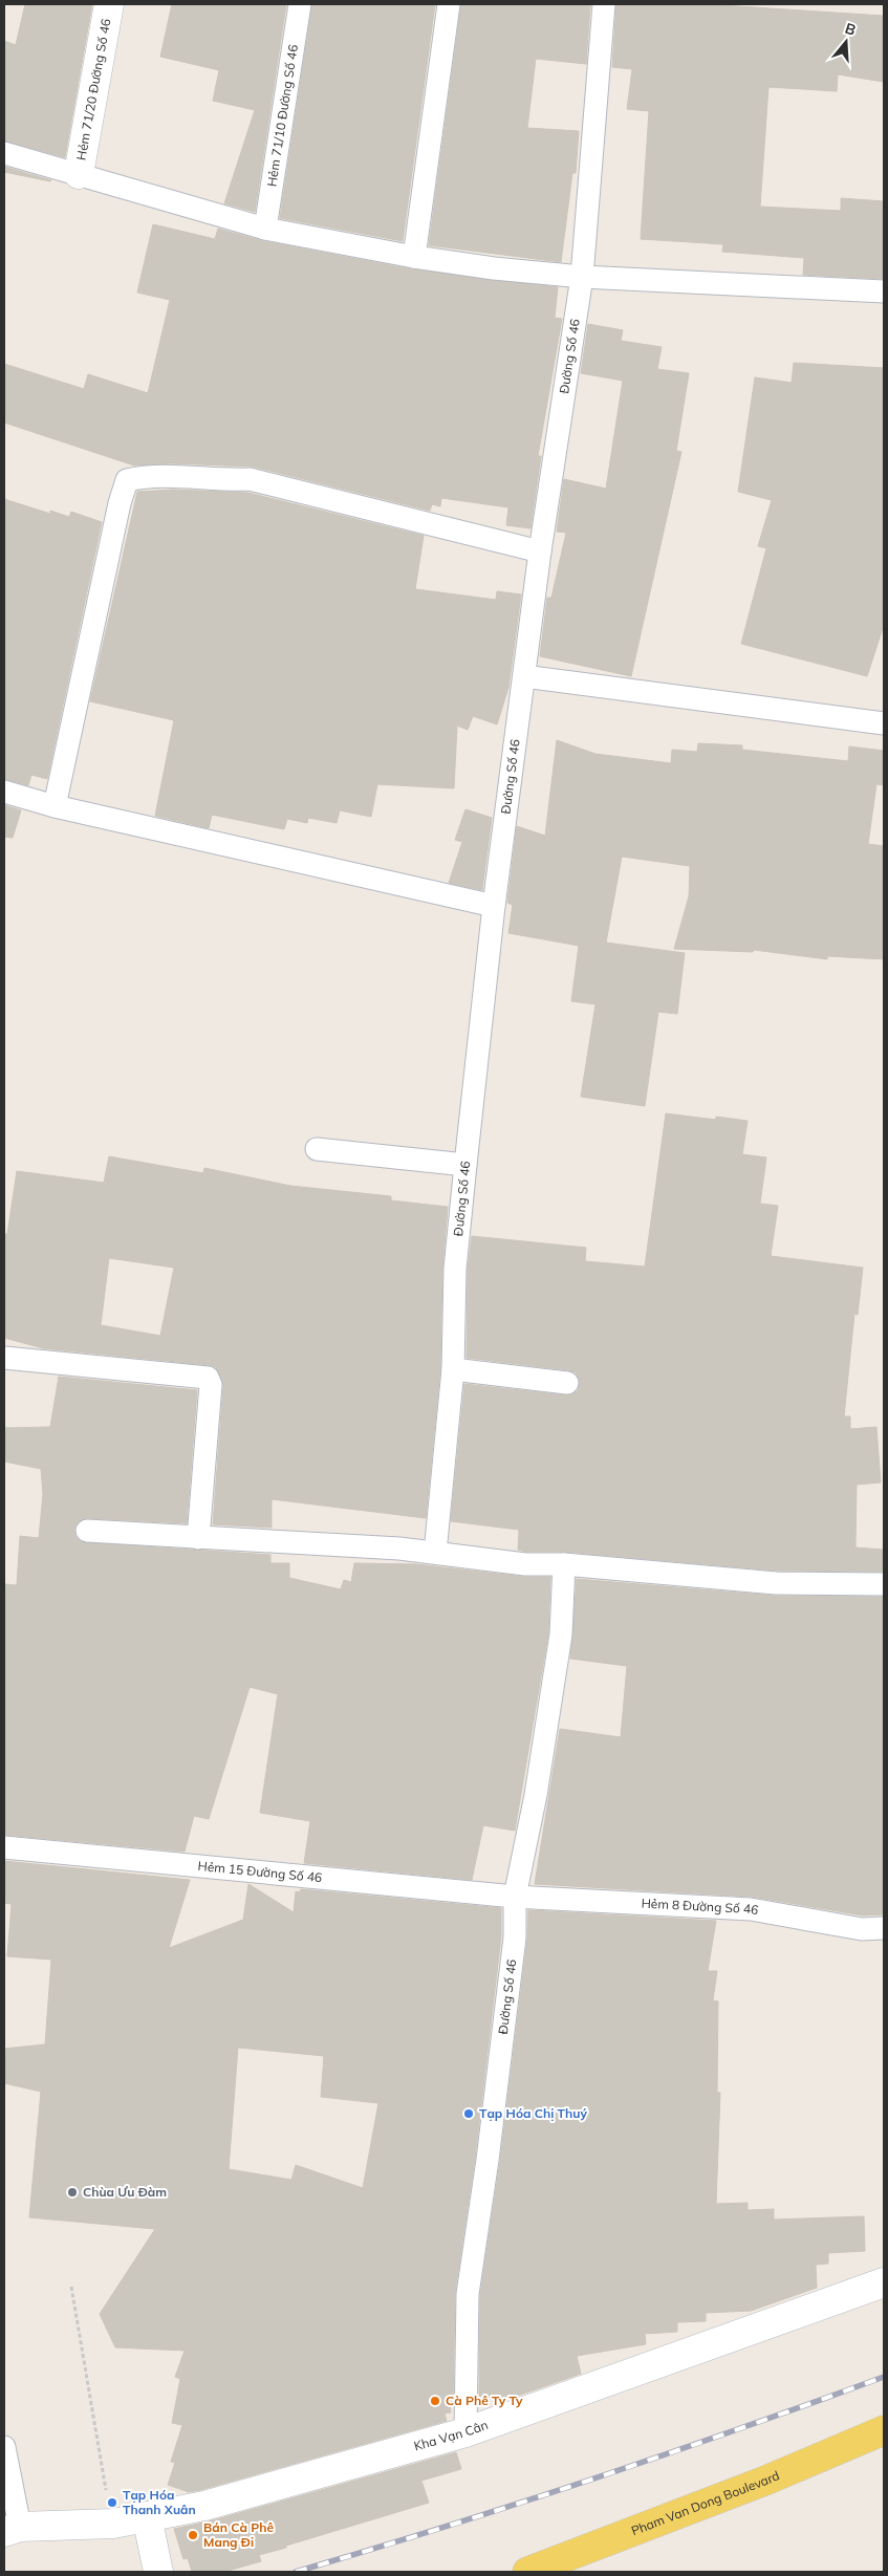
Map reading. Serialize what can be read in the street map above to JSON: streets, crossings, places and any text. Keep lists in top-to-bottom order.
{
  "streets": {
    "main road": ["Pham Van Dong Boulevard"],
    "street": ["Hẻm 71/20 Đường Số 46", "Kha Vạn Cân"],
    "lane": [
      "Hẻm 71/10 Đường Số 46",
      "Đường Số 46",
      "Hẻm 15 Đường Số 46",
      "Hẻm 8 Đường Số 46"
    ]
  },
  "crossings": [
    ["Đường Số 46", "Hẻm 15 Đường Số 46"],
    ["Đường Số 46", "Hẻm 8 Đường Số 46"],
    ["Đường Số 46", "Kha Vạn Cân"],
    ["Hẻm 15 Đường Số 46", "Hẻm 8 Đường Số 46"]
  ],
  "places": [
    "Tạp Hóa Chị Thuý",
    "Chùa Ưu Đàm",
    "Cà Phê Ty Ty",
    "Tạp Hóa Thanh Xuân",
    "Bán Cà Phê Mang Đi"
  ],
  "north": "top"
}
